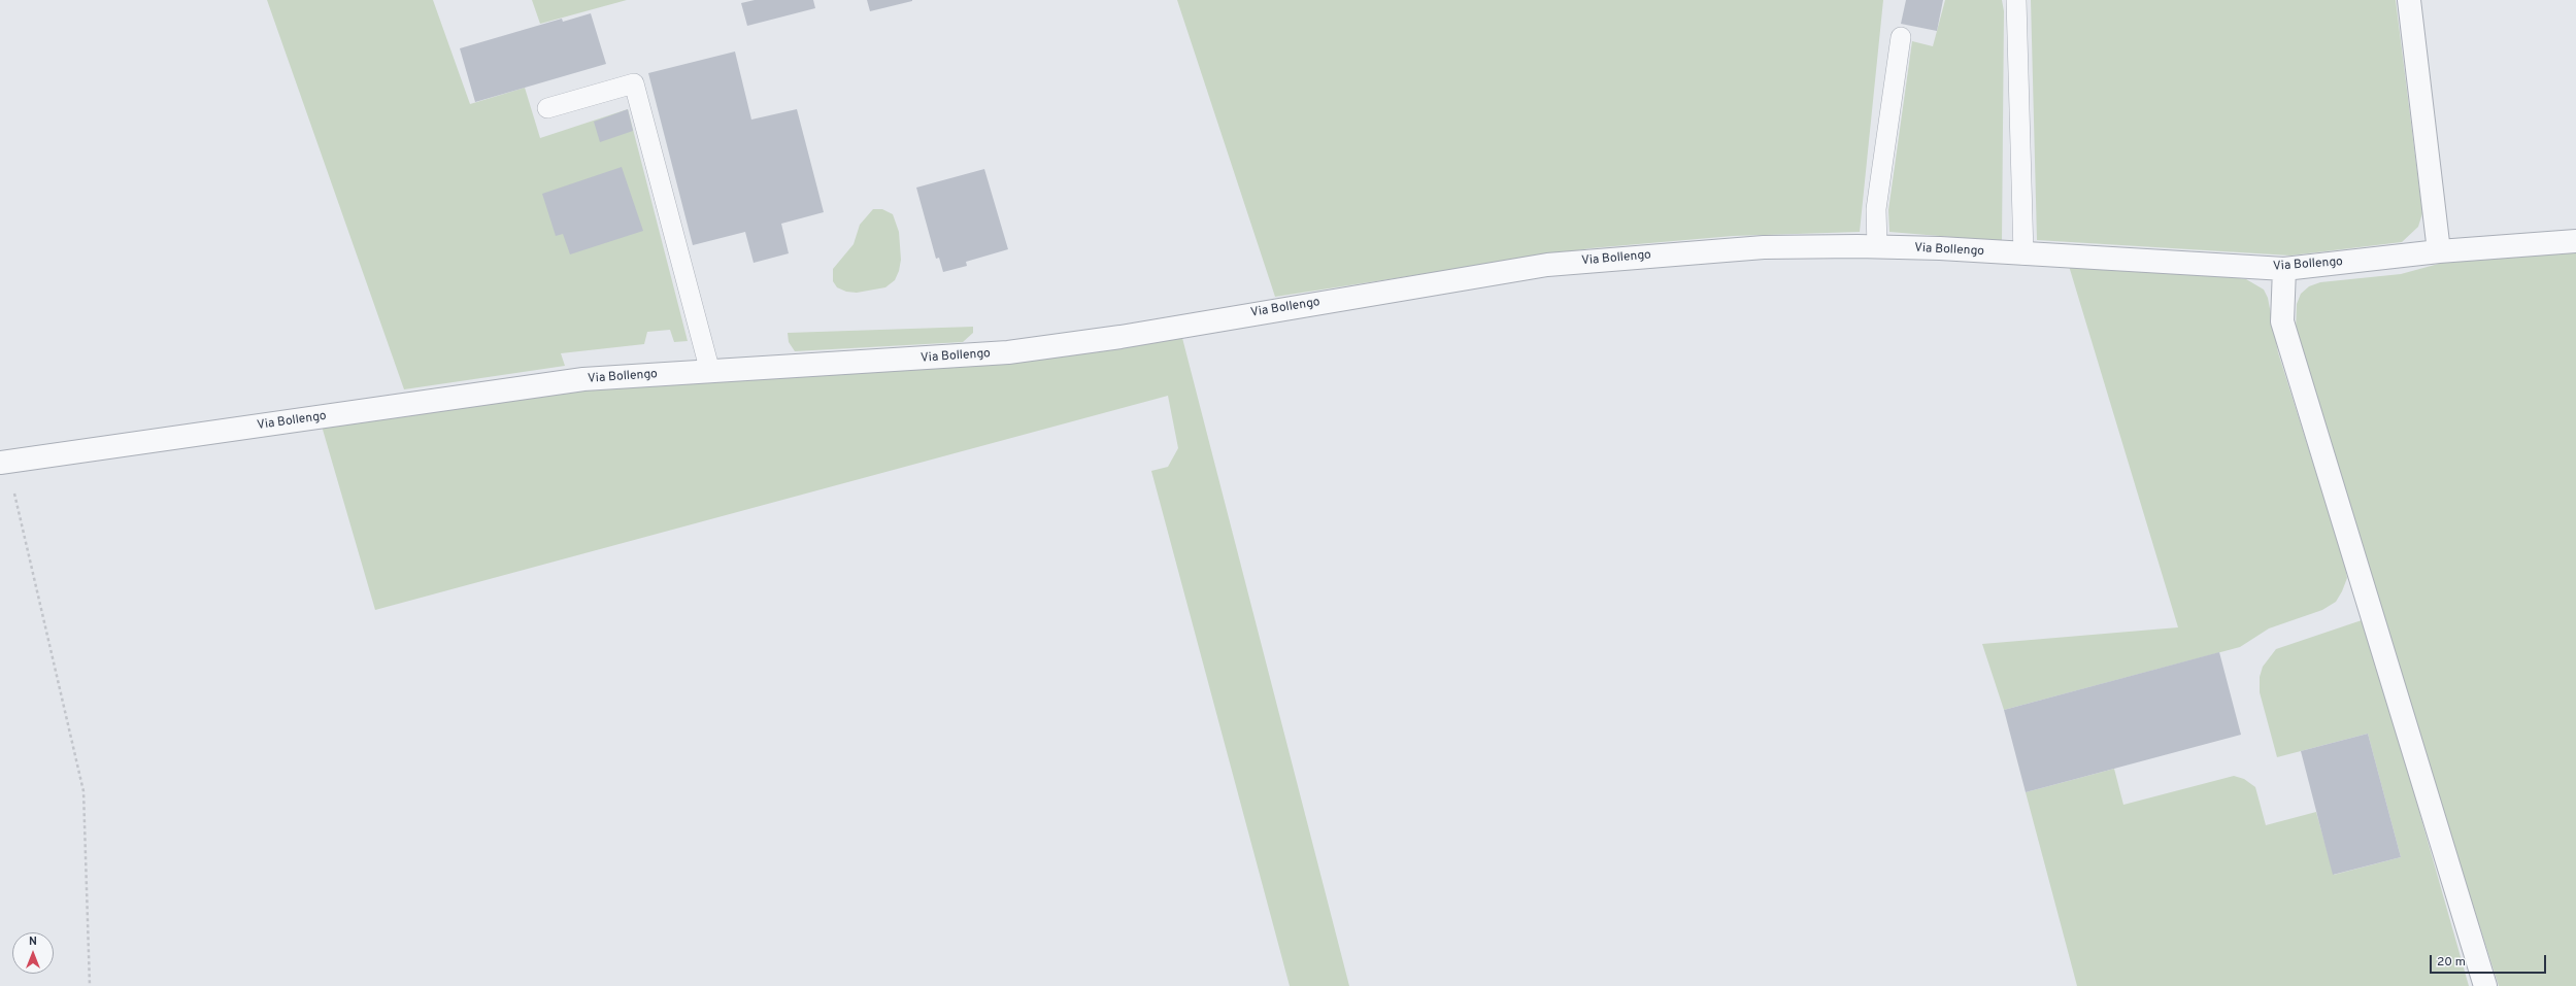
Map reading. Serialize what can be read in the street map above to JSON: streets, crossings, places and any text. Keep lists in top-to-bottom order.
{
  "streets": {
    "street": ["Via Bollengo"]
  },
  "scale_bar": "20 m",
  "north": "top"
}
